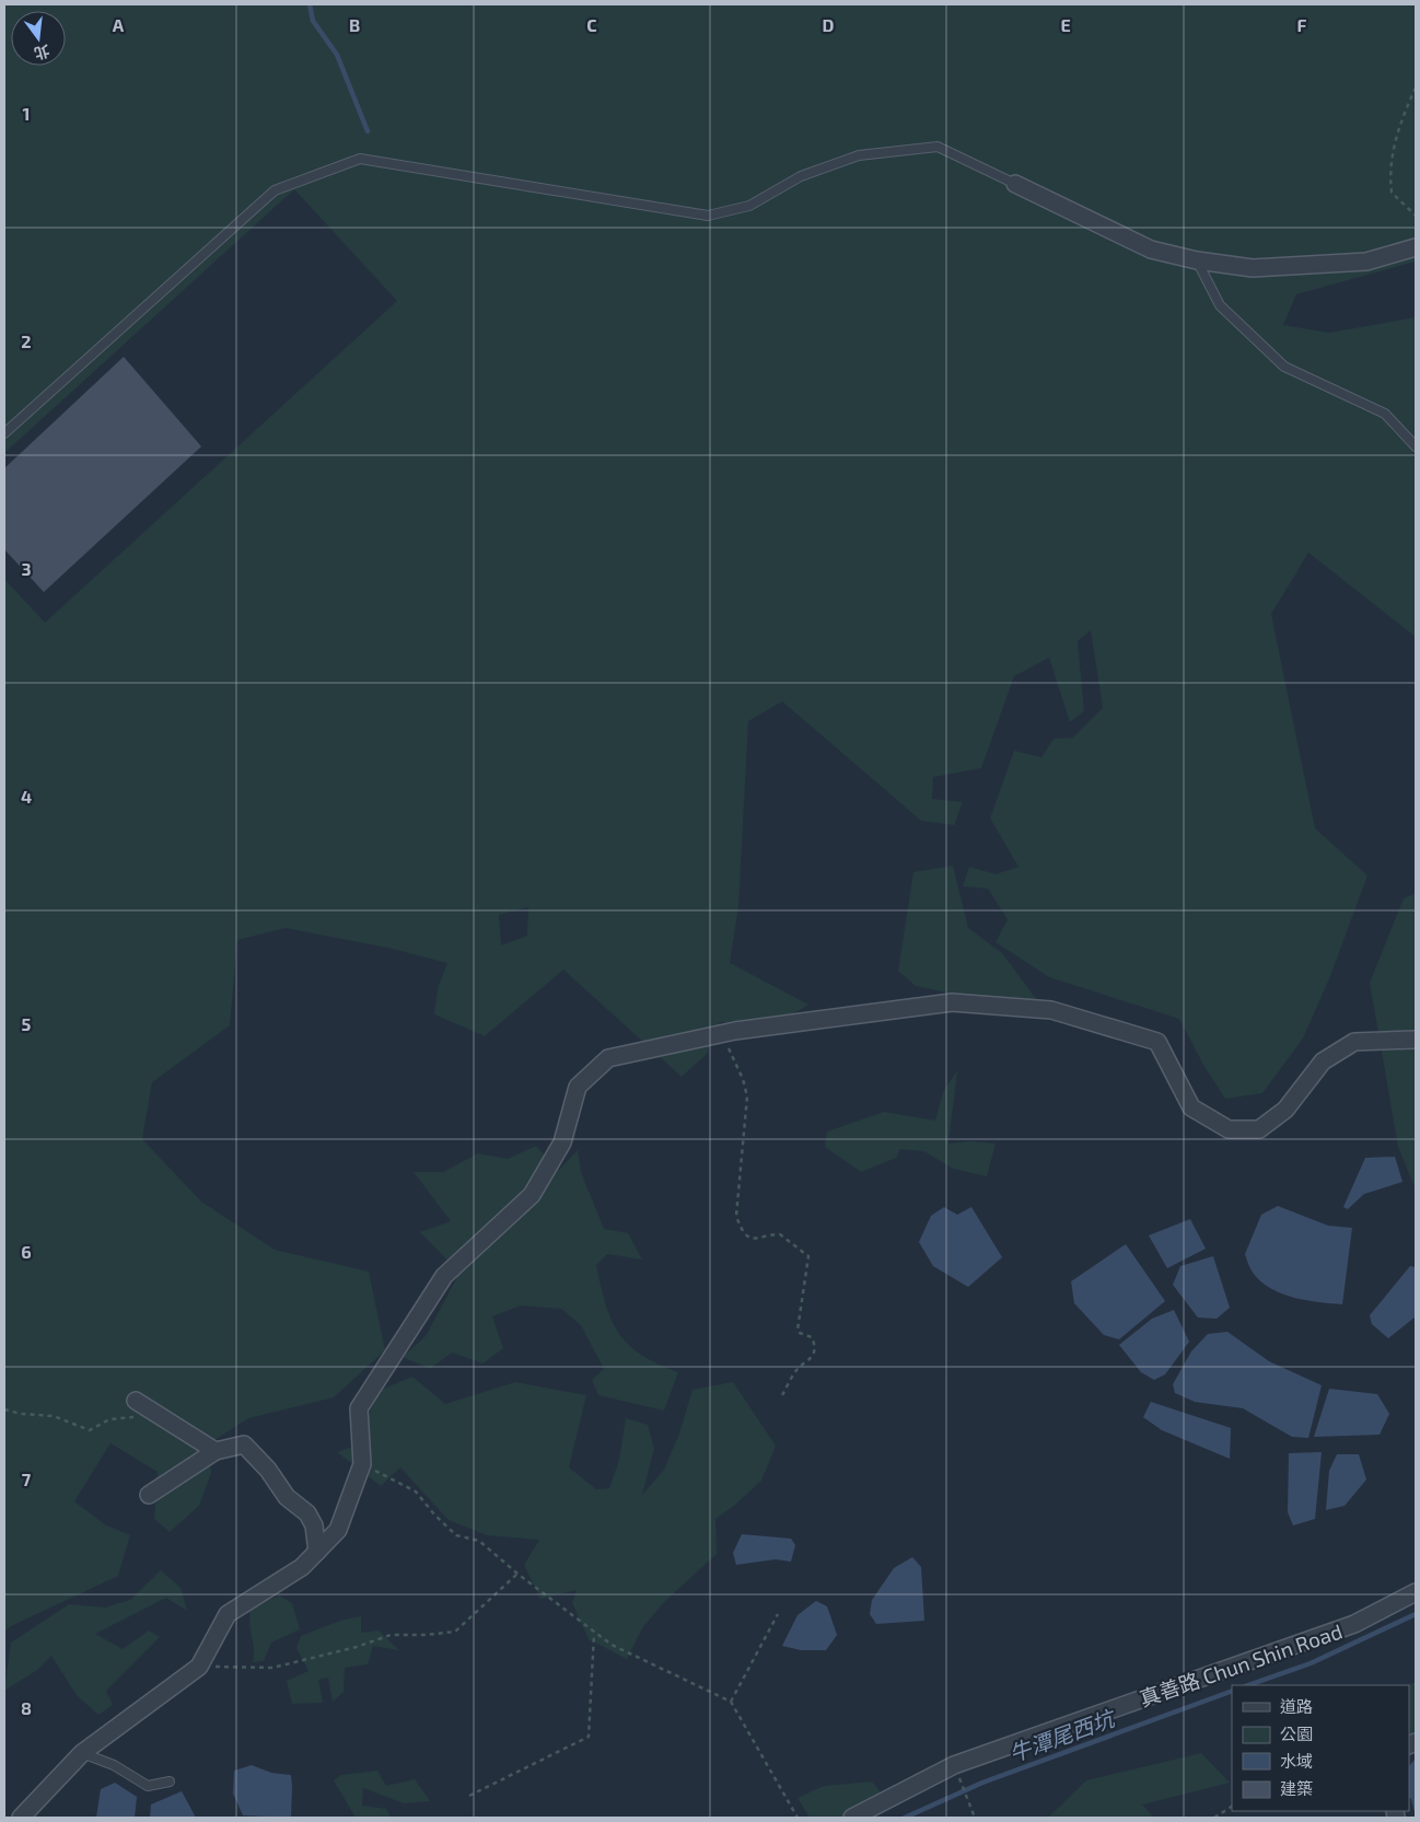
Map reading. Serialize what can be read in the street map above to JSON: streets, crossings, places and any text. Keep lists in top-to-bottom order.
{
  "streets": {
    "street": ["真善路 Chun Shin Road"]
  },
  "water": ["牛潭尾西坑"],
  "legend": [
    "道路",
    "公園",
    "水域",
    "建築"
  ],
  "north": "bottom",
  "grid": {
    "columns": [
      "A",
      "B",
      "C",
      "D",
      "E",
      "F"
    ],
    "rows": [
      "1",
      "2",
      "3",
      "4",
      "5",
      "6",
      "7",
      "8"
    ]
  }
}
